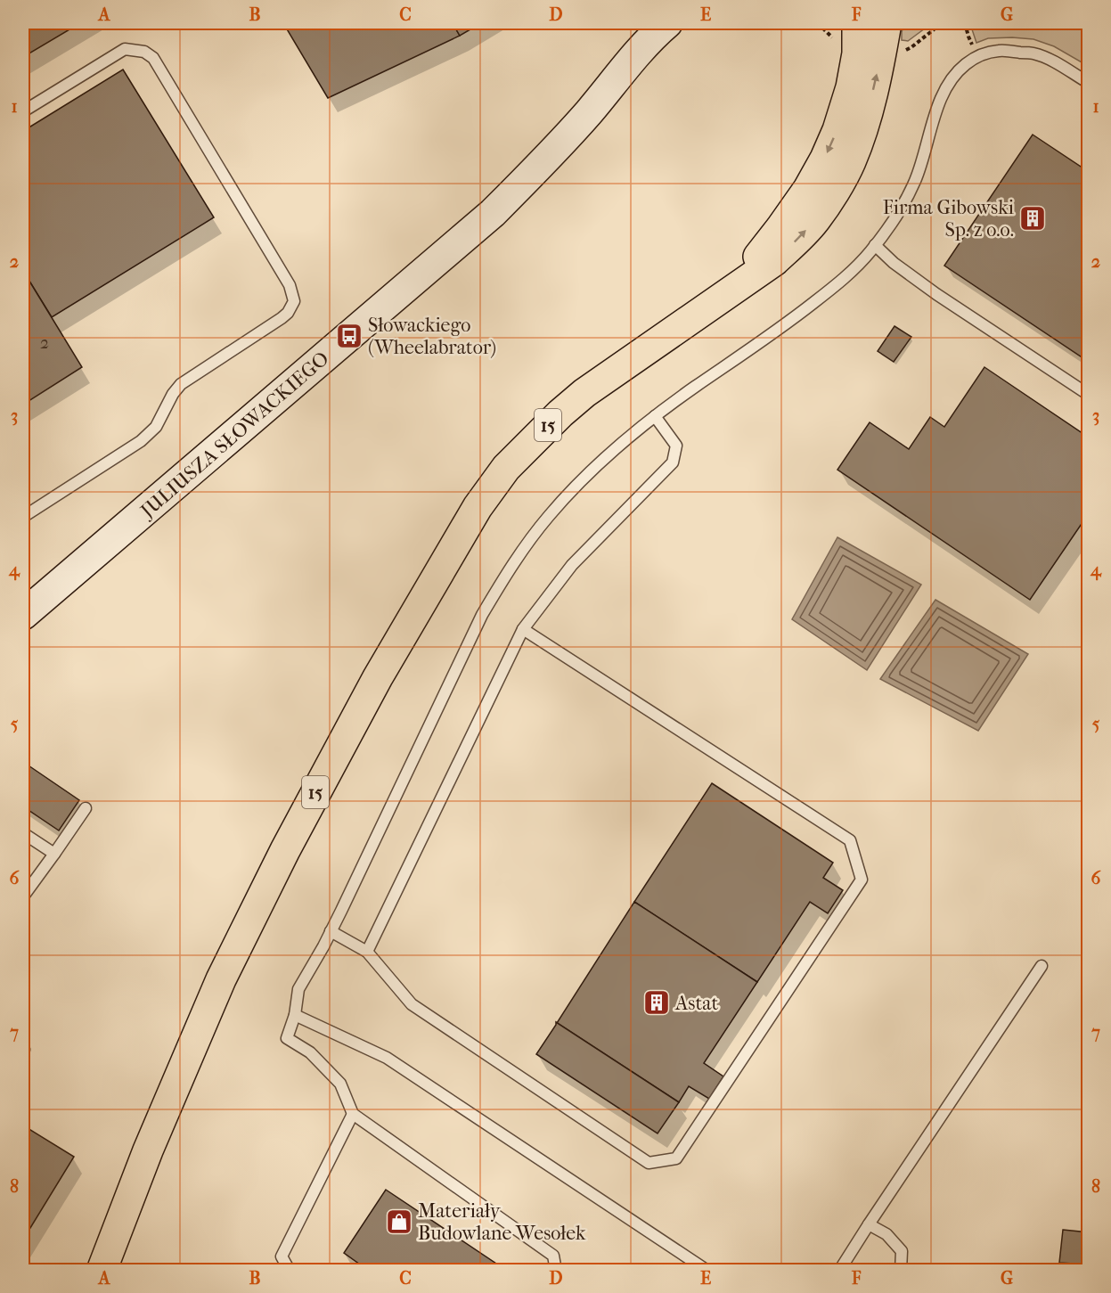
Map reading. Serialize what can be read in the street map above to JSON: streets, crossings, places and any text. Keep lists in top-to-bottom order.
{
  "streets": {
    "main road": ["15"],
    "street": ["JULIUSZA SŁOWACKIEGO"]
  },
  "places": {
    "building": ["Firma Gibowski Sp. z o.o.", "Astat"],
    "bus stop": ["Słowackiego (Wheelabrator)"],
    "shop": ["Materiały Budowlane Wesołek"]
  },
  "house_numbers": ["2"],
  "grid": {
    "columns": [
      "A",
      "B",
      "C",
      "D",
      "E",
      "F",
      "G"
    ],
    "rows": [
      "1",
      "2",
      "3",
      "4",
      "5",
      "6",
      "7",
      "8"
    ]
  }
}
